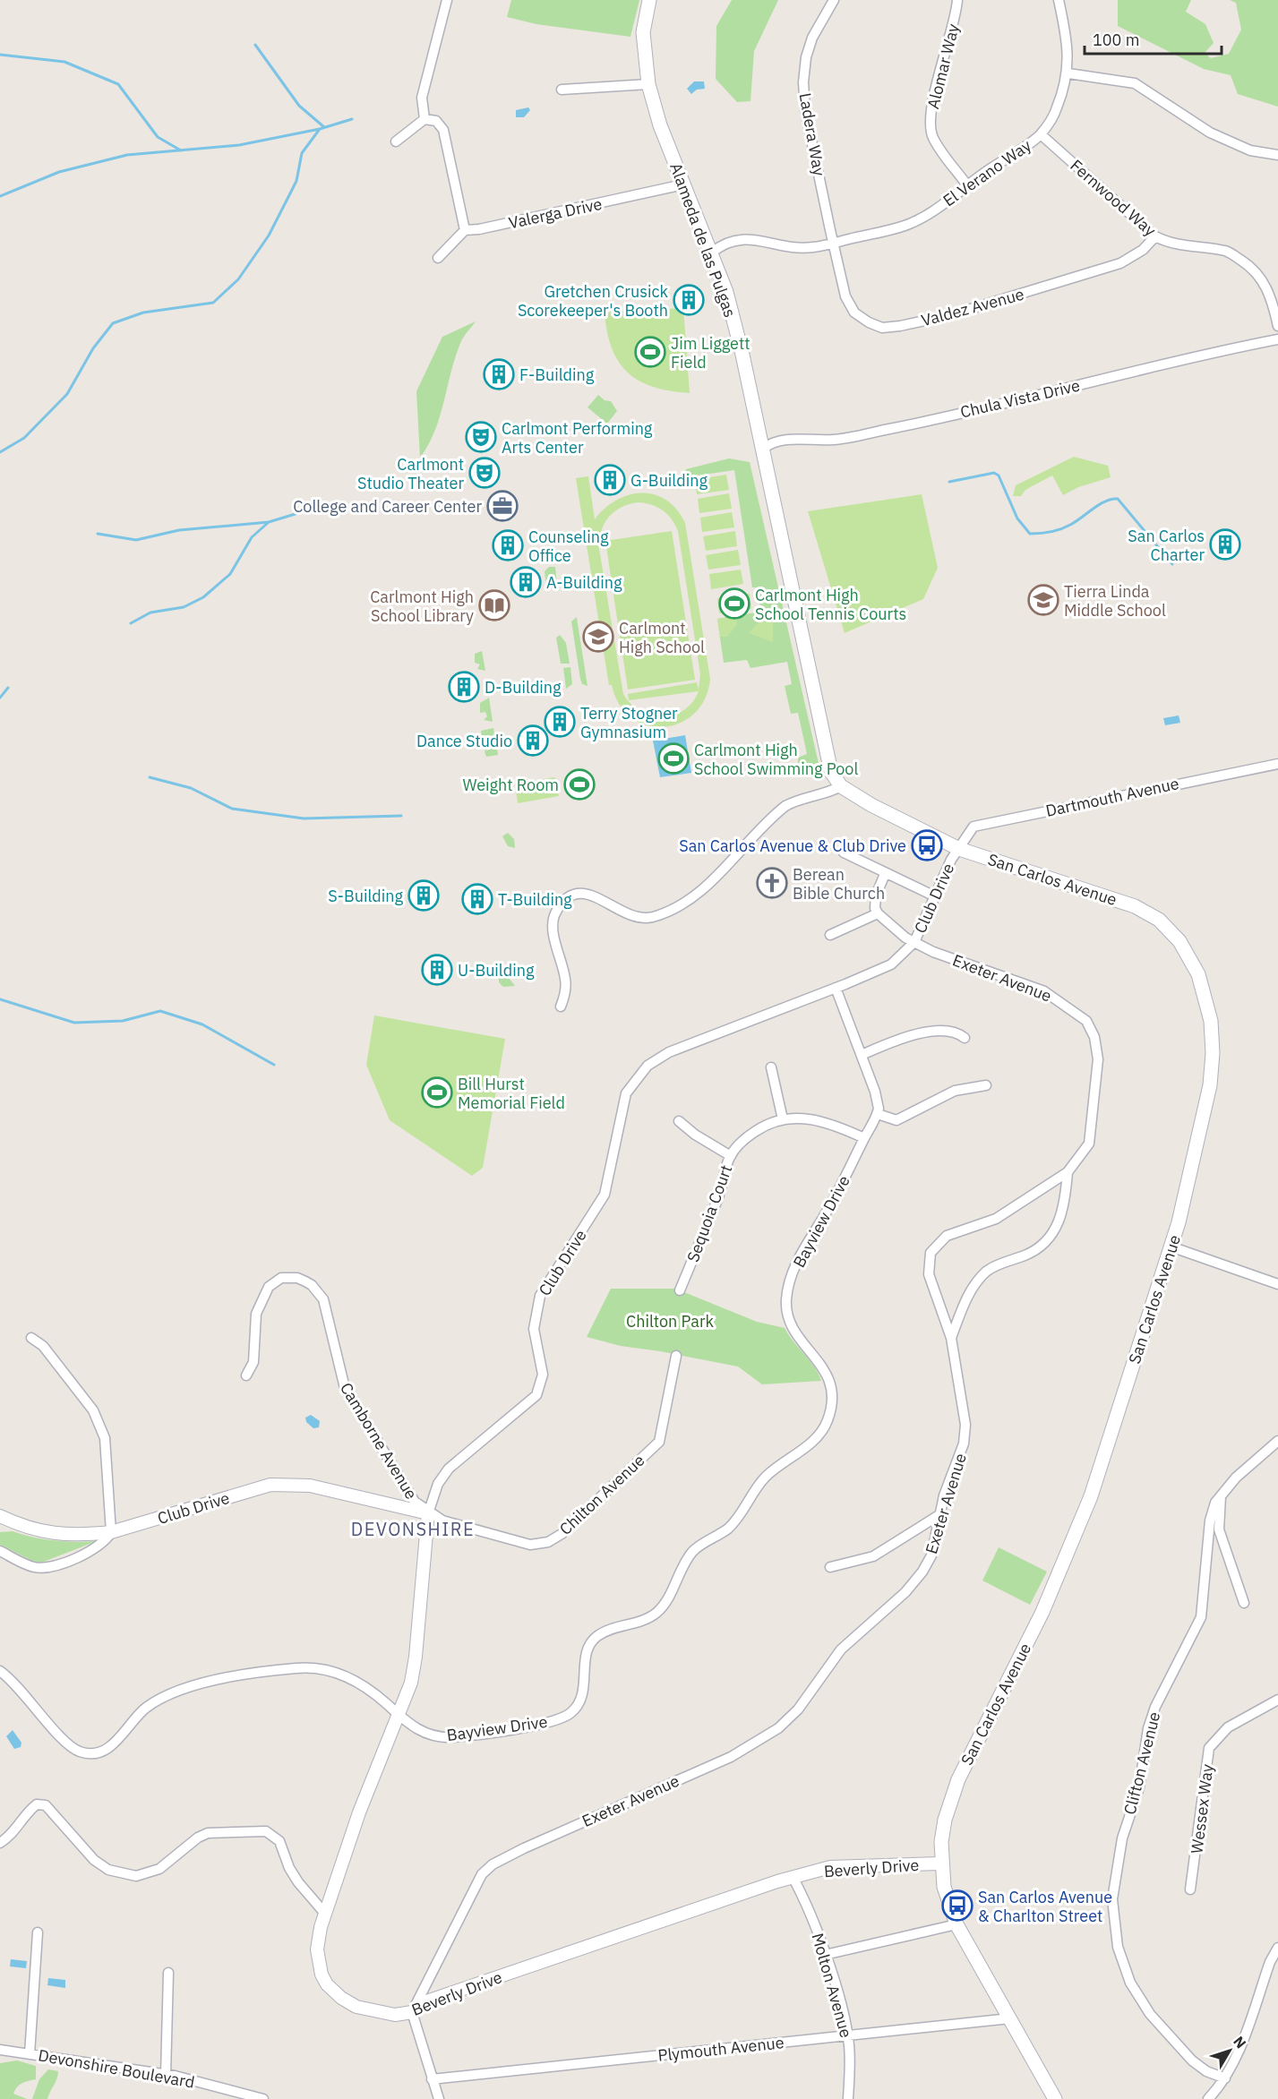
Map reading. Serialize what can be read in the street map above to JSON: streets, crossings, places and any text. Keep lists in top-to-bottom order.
{
  "streets": {
    "main road": ["Alameda de las Pulgas", "San Carlos Avenue"],
    "street": [
      "Alomar Way",
      "Ladera Way",
      "El Verano Way",
      "Fernwood Way",
      "Valerga Drive",
      "Valdez Avenue",
      "Chula Vista Drive",
      "Dartmouth Avenue",
      "Club Drive",
      "Exeter Avenue",
      "Sequoia Court",
      "Bayview Drive",
      "Camborne Avenue",
      "Chilton Avenue",
      "Clifton Avenue",
      "Wessex Way",
      "Beverly Drive",
      "Molton Avenue",
      "Plymouth Avenue",
      "Devonshire Boulevard"
    ]
  },
  "crossings": [
    ["Alomar Way", "El Verano Way"],
    ["Ladera Way", "El Verano Way"],
    ["Ladera Way", "Valdez Avenue"],
    ["El Verano Way", "Fernwood Way"],
    ["El Verano Way", "Alameda de las Pulgas"],
    ["El Verano Way", "Valdez Avenue"],
    ["Fernwood Way", "Valdez Avenue"],
    ["Valerga Drive", "Alameda de las Pulgas"],
    ["Alameda de las Pulgas", "Chula Vista Drive"],
    ["Alameda de las Pulgas", "San Carlos Avenue"],
    ["Dartmouth Avenue", "San Carlos Avenue"],
    ["Dartmouth Avenue", "Club Drive"],
    ["San Carlos Avenue", "Club Drive"],
    ["San Carlos Avenue", "Beverly Drive"],
    ["San Carlos Avenue", "Plymouth Avenue"],
    ["Club Drive", "Exeter Avenue"],
    ["Club Drive", "Camborne Avenue"],
    ["Club Drive", "Chilton Avenue"],
    ["Club Drive", "Beverly Drive"],
    ["Exeter Avenue", "Beverly Drive"],
    ["Sequoia Court", "Bayview Drive"],
    ["Bayview Drive", "Beverly Drive"],
    ["Camborne Avenue", "Chilton Avenue"],
    ["Camborne Avenue", "Beverly Drive"],
    ["Chilton Avenue", "Beverly Drive"],
    ["Beverly Drive", "Molton Avenue"],
    ["Molton Avenue", "Plymouth Avenue"]
  ],
  "districts": ["DEVONSHIRE"],
  "parks": ["Chilton Park"],
  "places": {
    "building": [
      "Gretchen Crusick Scorekeeper's Booth",
      "F-Building",
      "G-Building",
      "San Carlos Charter",
      "Counseling Office",
      "A-Building",
      "D-Building",
      "Terry Stogner Gymnasium",
      "Dance Studio",
      "S-Building",
      "T-Building",
      "U-Building"
    ],
    "sports": [
      "Jim Liggett Field",
      "Carlmont High School Tennis Courts",
      "Carlmont High School Swimming Pool",
      "Weight Room",
      "Bill Hurst Memorial Field"
    ],
    "theatre": ["Carlmont Performing Arts Center", "Carlmont Studio Theater"],
    "office": ["College and Career Center"],
    "school or university": ["Tierra Linda Middle School", "Carlmont High School"],
    "library": ["Carlmont High School Library"],
    "bus stop": ["San Carlos Avenue & Club Drive", "San Carlos Avenue & Charlton Street"],
    "church": ["Berean Bible Church"]
  },
  "scale_bar": "100 m",
  "north": "top right"
}
